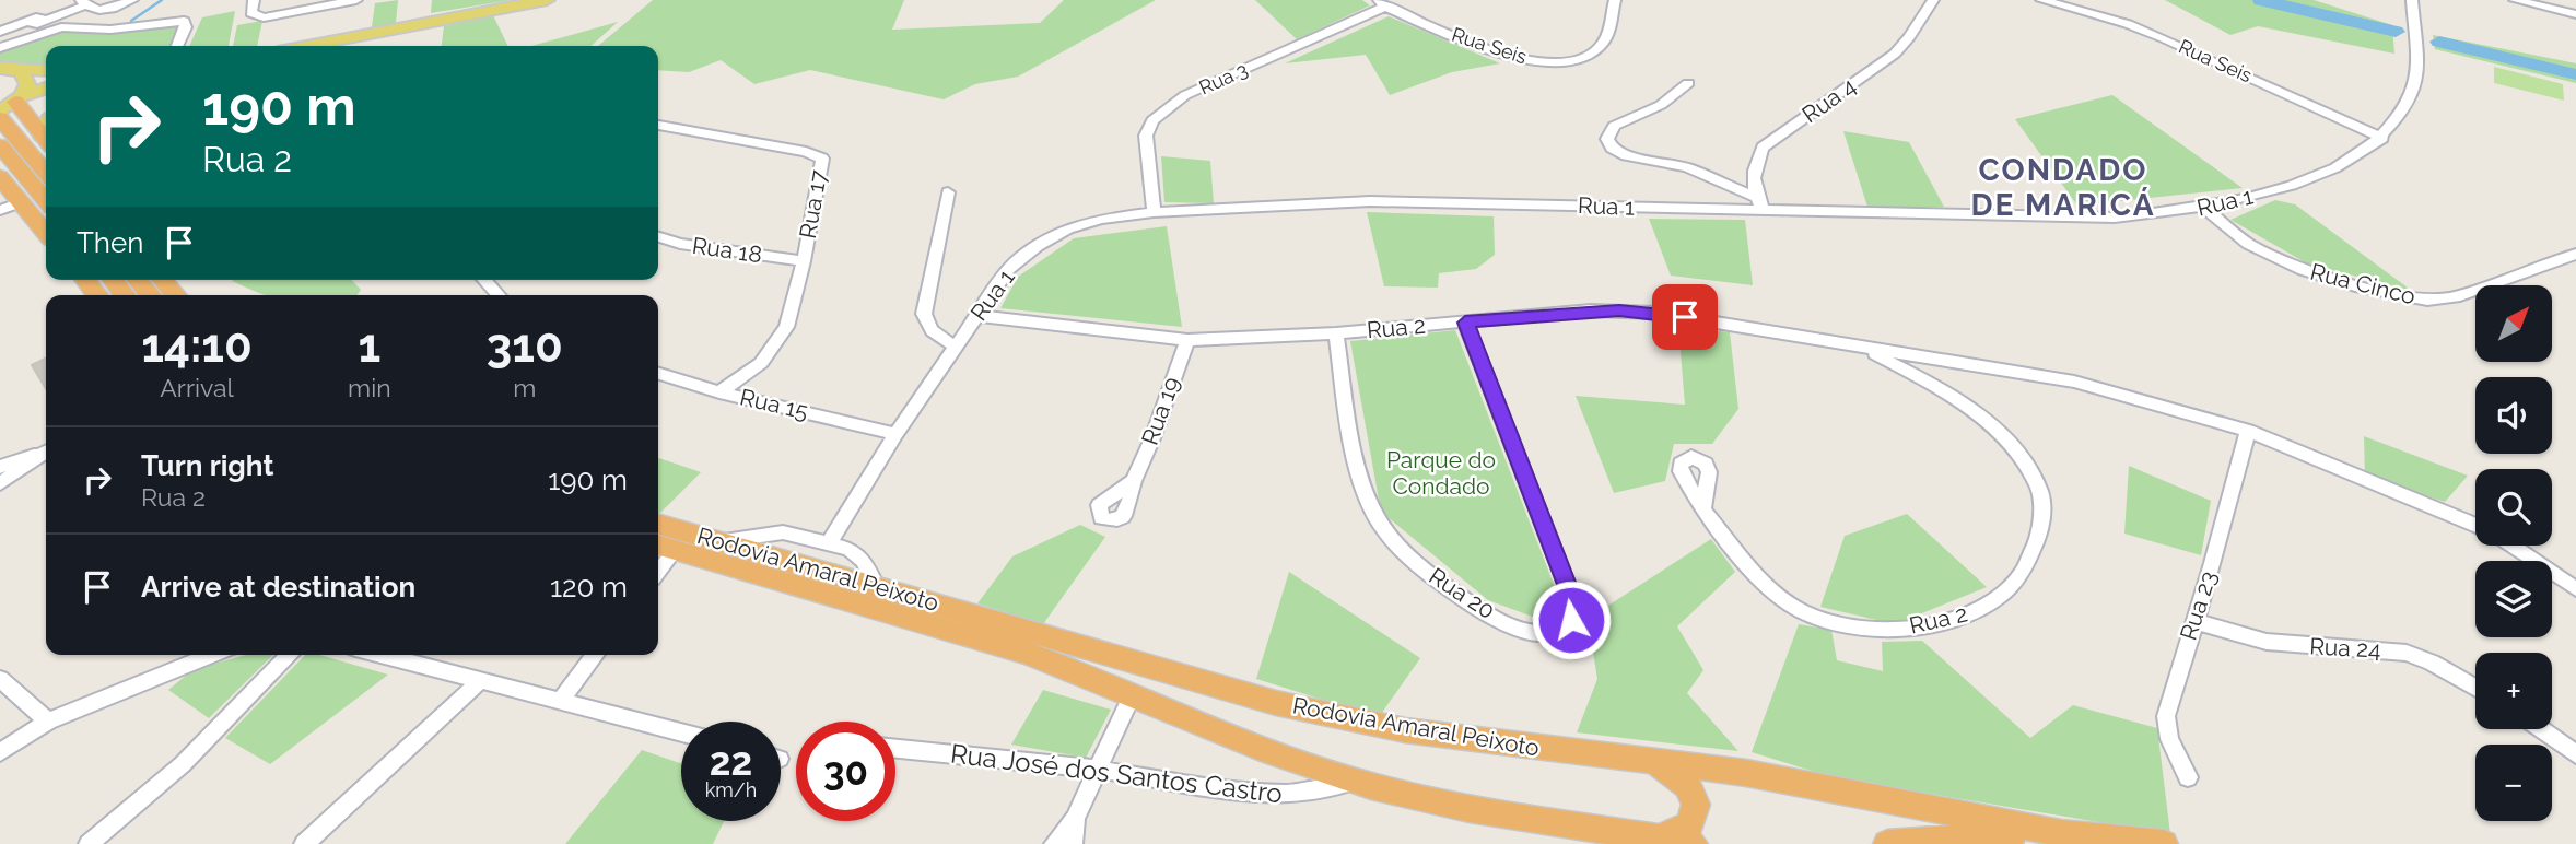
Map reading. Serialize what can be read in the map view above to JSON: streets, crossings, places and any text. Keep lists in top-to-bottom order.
{
  "streets": {
    "highway": ["Rodovia Amaral Peixoto"],
    "street": [
      "Rua Seis",
      "Rua 3",
      "Rua 4",
      "Rua 1",
      "Rua 17",
      "Rua 18",
      "Rua Cinco",
      "Rua 2",
      "Rua 15",
      "Rua 19",
      "Rua 20",
      "Rua 23",
      "Rua 24",
      "Rua José dos Santos Castro"
    ]
  },
  "crossings": [
    ["Rua Seis", "Rua 3"],
    ["Rua Seis", "Rua 1"],
    ["Rua 3", "Rua 1"],
    ["Rua 4", "Rua 1"],
    ["Rua 1", "Rua Cinco"],
    ["Rua 1", "Rua 2"],
    ["Rua 1", "Rua 15"],
    ["Rua 17", "Rua 18"],
    ["Rua 17", "Rua 15"],
    ["Rua 2", "Rua 19"],
    ["Rua 2", "Rua 20"],
    ["Rua 2", "Rua 23"],
    ["Rodovia Amaral Peixoto", "Rua José dos Santos Castro"],
    ["Rua 23", "Rua 24"]
  ],
  "districts": ["CONDADO DE MARICÁ"],
  "parks": ["Parque do Condado"],
  "north": "top right",
  "page": {
    "turn": ["190 m", "Rua 2"],
    "then": "Then",
    "map_buttons": ["+", "−"],
    "eta": [
      "14:10",
      "Arrival",
      "1",
      "min",
      "310",
      "m"
    ],
    "list": [
      {
        "name": "Turn right",
        "note": "Rua 2",
        "value": "190 m"
      },
      {
        "name": "Arrive at destination",
        "value": "120 m"
      }
    ],
    "speed": "22 km/h",
    "limit": "30"
  }
}
